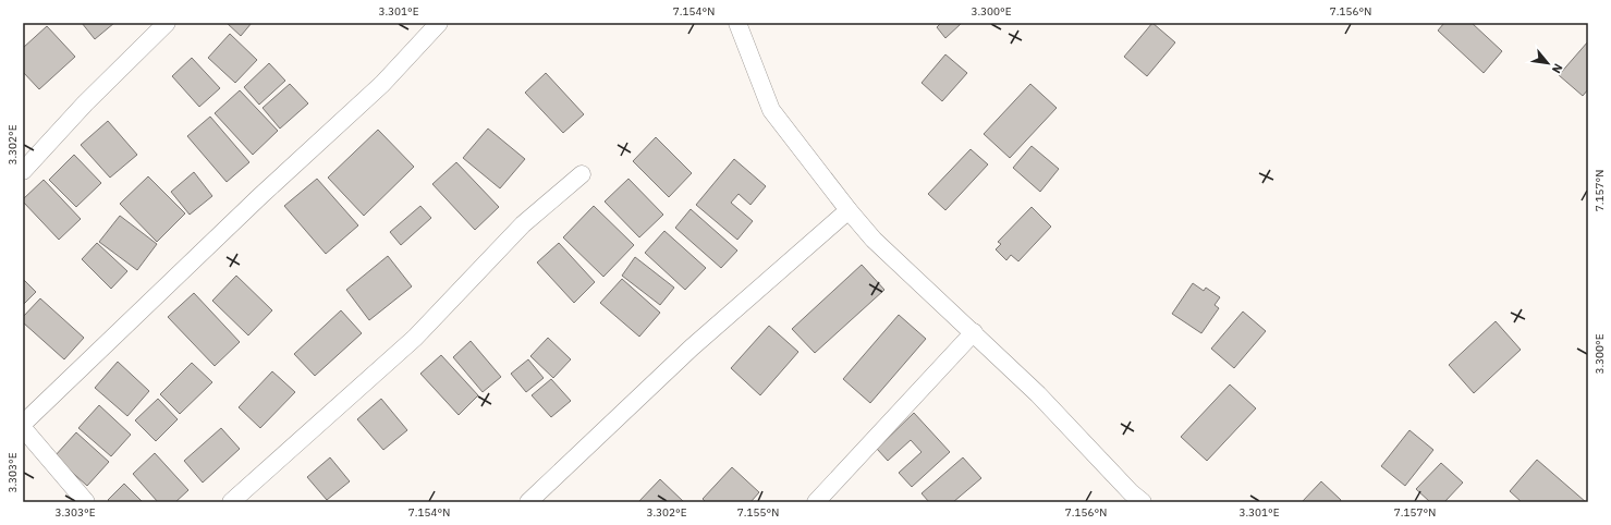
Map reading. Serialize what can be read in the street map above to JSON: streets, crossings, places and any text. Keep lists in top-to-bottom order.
{
  "north": "bottom right",
  "coordinates": [
    "3.301°E",
    "7.154°N",
    "3.300°E",
    "7.156°N",
    "3.302°E",
    "7.157°N",
    "3.303°E",
    "7.155°N"
  ]
}
